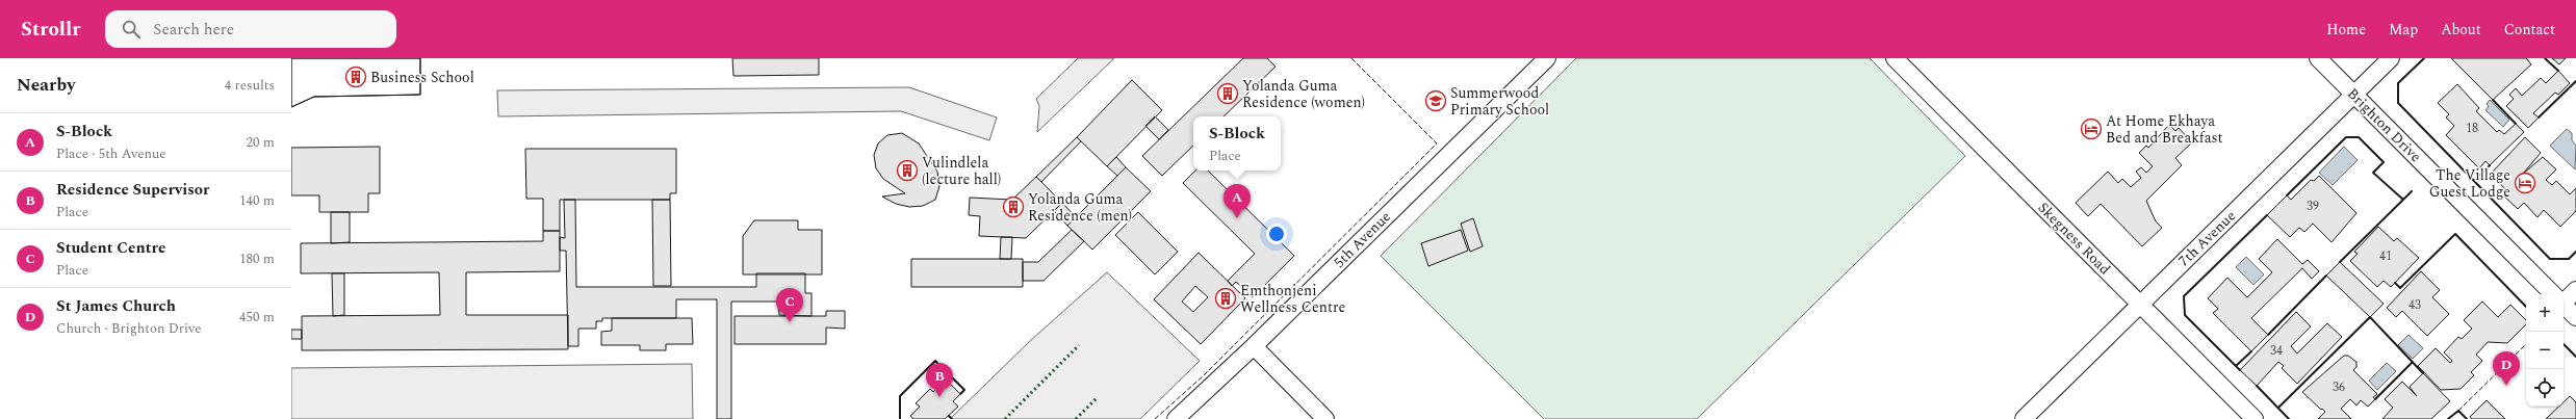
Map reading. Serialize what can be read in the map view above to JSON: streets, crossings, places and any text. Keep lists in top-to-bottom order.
{
  "streets": {
    "street": [
      "Brighton Drive",
      "Skegness Road",
      "7th Avenue",
      "5th Avenue"
    ]
  },
  "crossings": [
    ["Brighton Drive", "7th Avenue"],
    ["Skegness Road", "7th Avenue"]
  ],
  "places": {
    "building": [
      "Business School",
      "Yolanda Guma Residence (women)",
      "Vulindlela (lecture hall)",
      "Yolanda Guma Residence (men)",
      "Emthonjeni Wellness Centre"
    ],
    "school or university": ["Summerwood Primary School"],
    "hotel": ["At Home Ekhaya Bed and Breakfast", "The Village Guest Lodge"]
  },
  "house_numbers": [
    "18",
    "39",
    "41",
    "43",
    "34",
    "36"
  ],
  "page": {
    "header": "Strollr",
    "search": "Search here",
    "nav": [
      "Home",
      "Map",
      "About",
      "Contact"
    ],
    "heading": ["Nearby", "4 results"],
    "list": [
      {
        "mark": "A",
        "name": "S-Block",
        "note": "Place · 5th Avenue",
        "value": "20 m"
      },
      {
        "mark": "B",
        "name": "Residence Supervisor",
        "note": "Place",
        "value": "140 m"
      },
      {
        "mark": "C",
        "name": "Student Centre",
        "note": "Place",
        "value": "180 m"
      },
      {
        "mark": "D",
        "name": "St James Church",
        "note": "Church · Brighton Drive",
        "value": "450 m"
      }
    ],
    "popup": ["S-Block", "Place"],
    "pins": [
      "A",
      "C",
      "D",
      "B"
    ],
    "map_buttons": ["+", "−"]
  }
}
